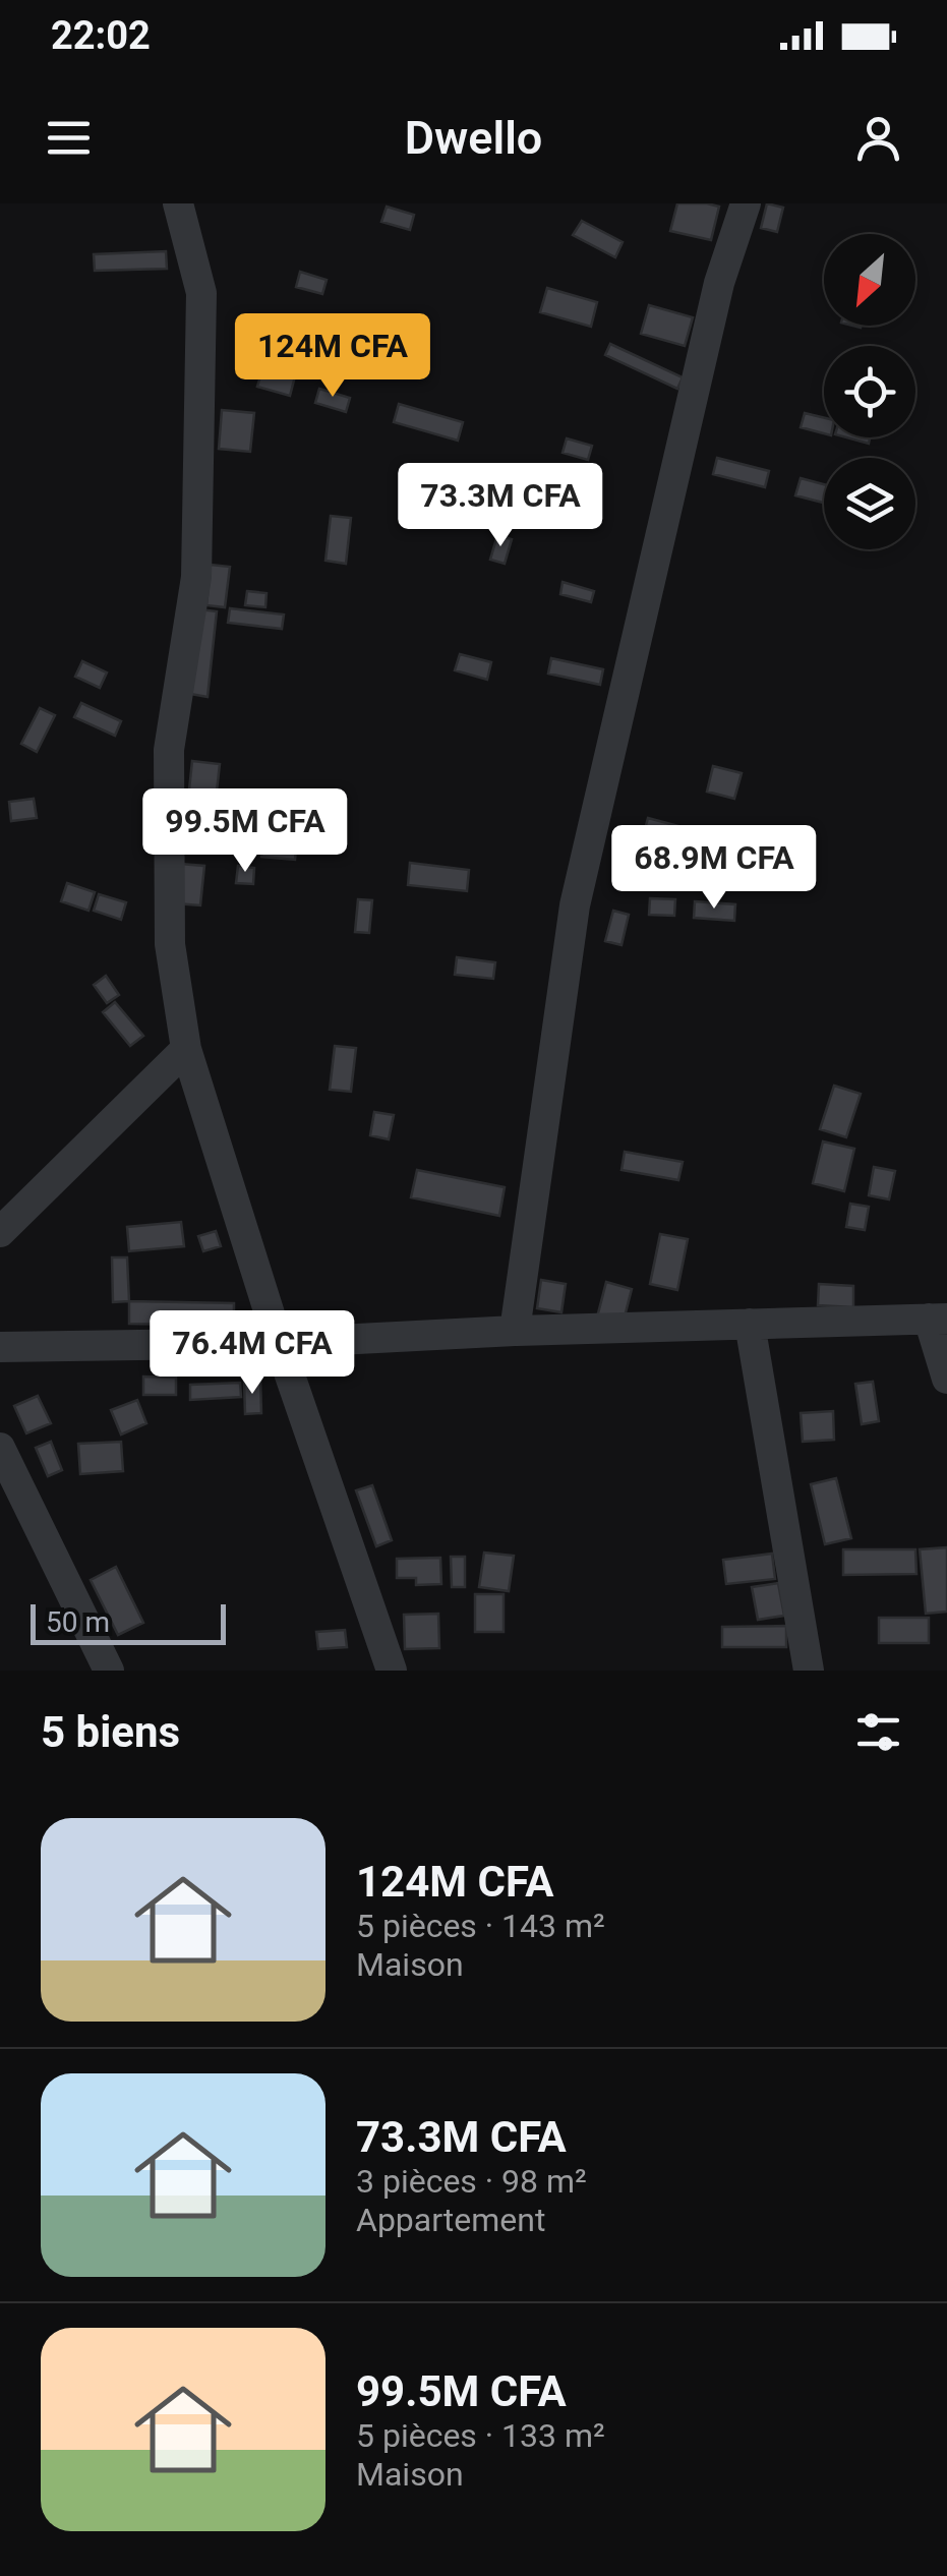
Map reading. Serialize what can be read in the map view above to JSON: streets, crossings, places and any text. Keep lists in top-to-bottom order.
{
  "scale_bar": "50 m",
  "north": "bottom left",
  "page": {
    "status": "22:02",
    "header": "Dwello",
    "price": [
      "124M CFA",
      "73.3M CFA",
      "99.5M CFA",
      "68.9M CFA",
      "76.4M CFA"
    ],
    "scale": "50 m",
    "heading": "5 biens",
    "list": [
      {
        "name": "124M CFA",
        "note": "5 pièces · 143 m² · Maison"
      },
      {
        "name": "73.3M CFA",
        "note": "3 pièces · 98 m² · Appartement"
      },
      {
        "name": "99.5M CFA",
        "note": "5 pièces · 133 m² · Maison"
      }
    ]
  }
}
